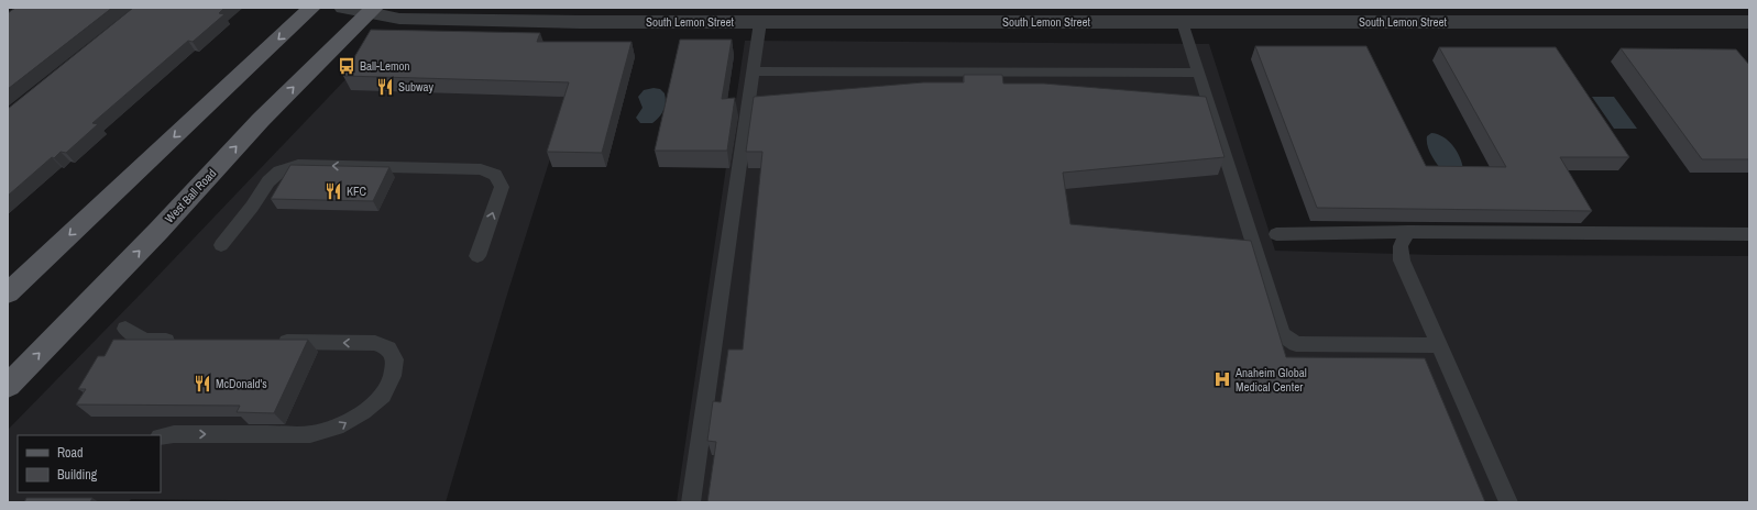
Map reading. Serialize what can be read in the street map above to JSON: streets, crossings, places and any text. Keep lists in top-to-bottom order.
{
  "streets": {
    "main road": ["West Ball Road"],
    "street": ["South Lemon Street"]
  },
  "crossings": [
    ["South Lemon Street", "West Ball Road"]
  ],
  "places": {
    "bus stop": ["Ball-Lemon"],
    "restaurant": ["Subway", "KFC", "McDonald's"],
    "hospital": ["Anaheim Global Medical Center"]
  },
  "legend": ["Road", "Building"]
}
